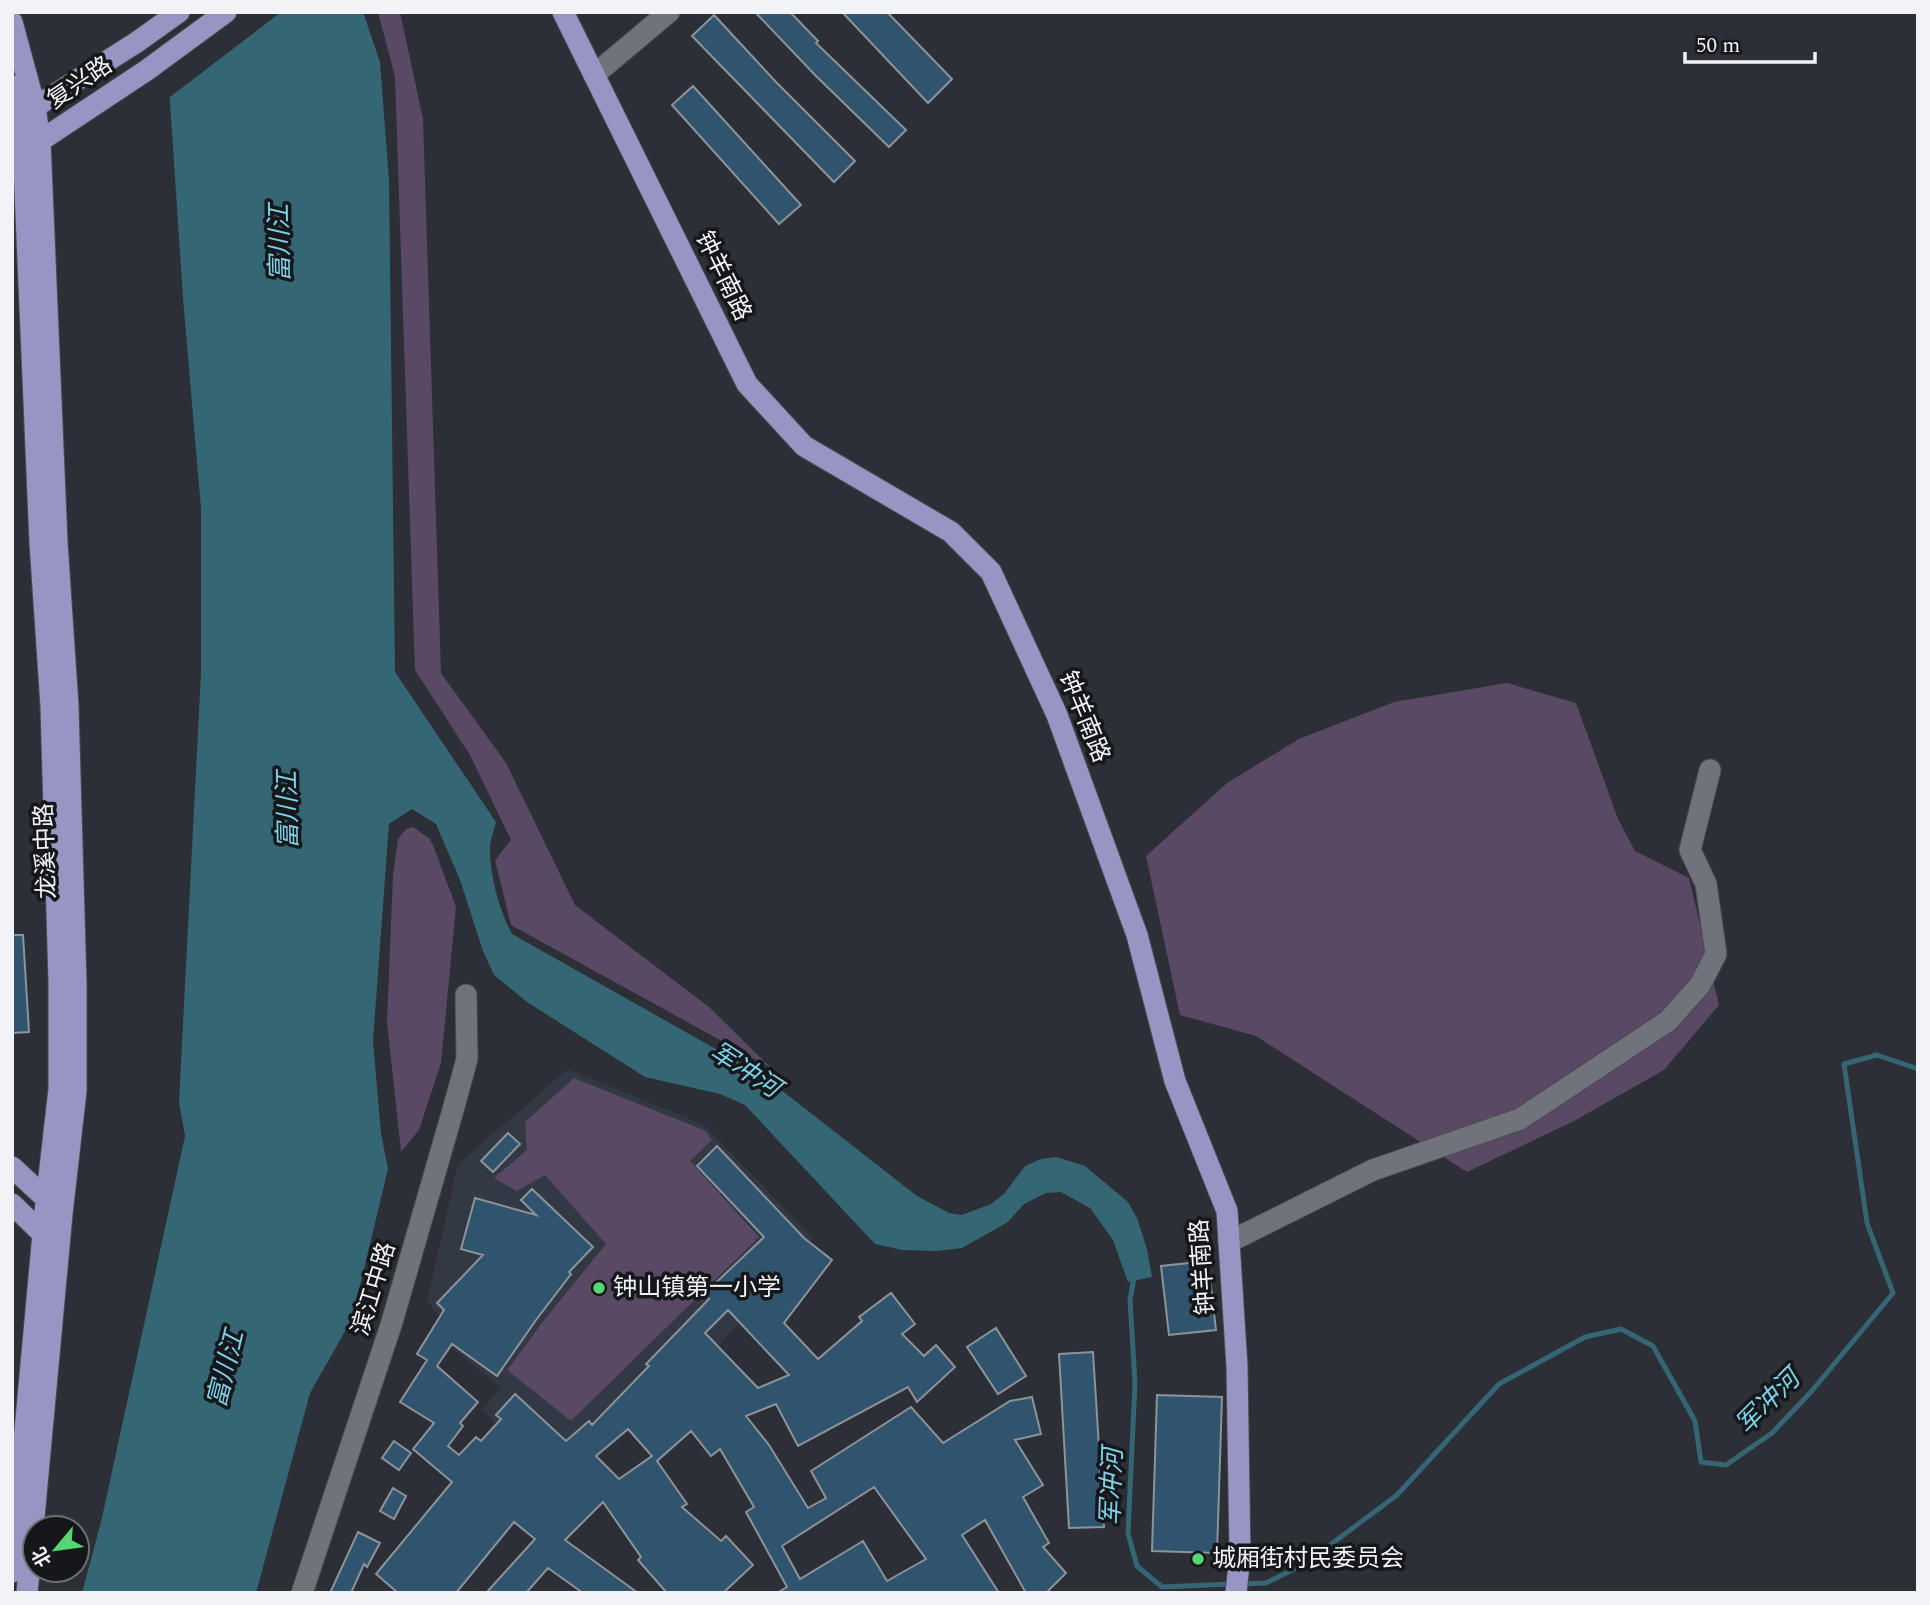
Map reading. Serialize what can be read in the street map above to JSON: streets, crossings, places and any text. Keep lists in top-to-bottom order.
{
  "streets": {
    "main road": ["复兴路", "钟羊南路", "龙溪中路"],
    "street": ["滨江中路"]
  },
  "crossings": [
    ["复兴路", "龙溪中路"]
  ],
  "water": ["富川江", "军冲河"],
  "places": ["钟山镇第一小学", "城厢街村民委员会"],
  "scale_bar": "50 m",
  "north": "bottom left"
}
